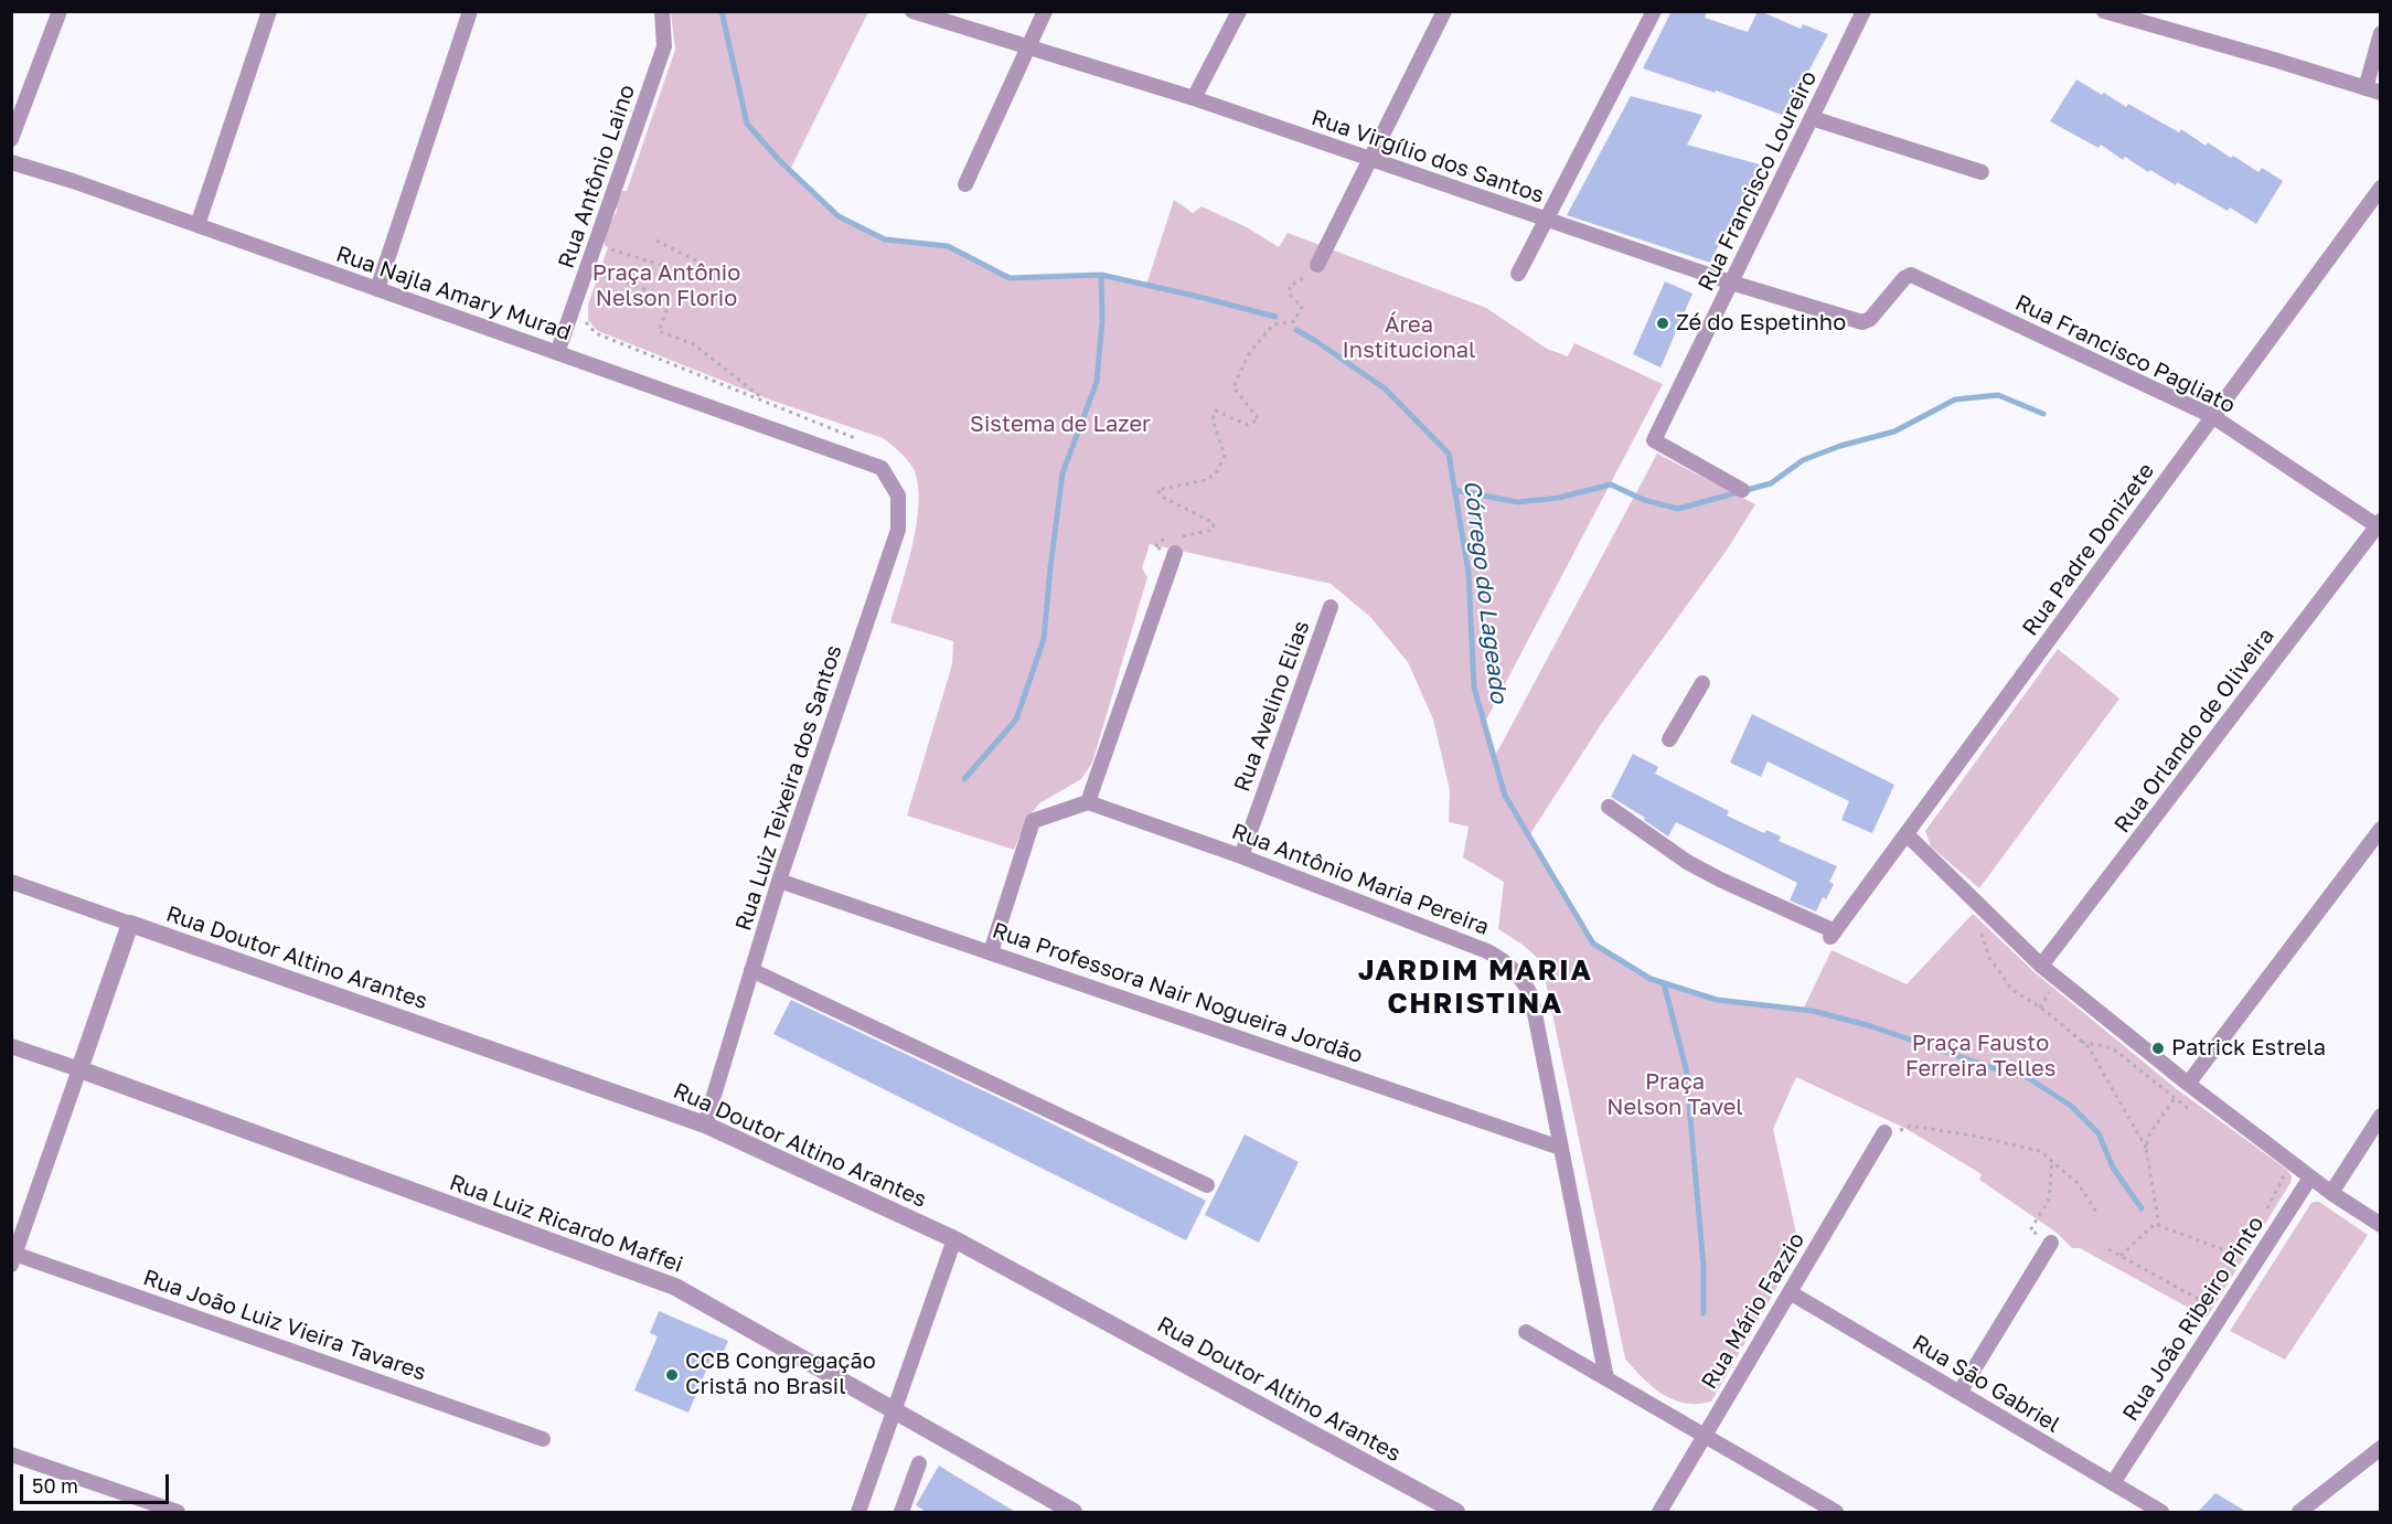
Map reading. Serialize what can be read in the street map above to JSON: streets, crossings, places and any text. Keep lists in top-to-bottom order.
{
  "streets": {
    "street": [
      "Rua Virgílio dos Santos",
      "Rua Antônio Laino",
      "Rua Francisco Loureiro",
      "Rua Najla Amary Murad",
      "Rua Francisco Pagliato",
      "Rua Padre Donizete",
      "Rua Avelino Elias",
      "Rua Orlando de Oliveira",
      "Rua Luiz Teixeira dos Santos",
      "Rua Antônio Maria Pereira",
      "Rua Doutor Altino Arantes",
      "Rua Professora Nair Nogueira Jordão",
      "Rua Luiz Ricardo Maffei",
      "Rua Mário Fazzio",
      "Rua João Ribeiro Pinto",
      "Rua João Luiz Vieira Tavares",
      "Rua São Gabriel"
    ]
  },
  "crossings": [
    ["Rua Virgílio dos Santos", "Rua Francisco Loureiro"],
    ["Rua Virgílio dos Santos", "Rua Francisco Pagliato"],
    ["Rua Antônio Laino", "Rua Najla Amary Murad"],
    ["Rua Najla Amary Murad", "Rua Luiz Teixeira dos Santos"],
    ["Rua Francisco Pagliato", "Rua Padre Donizete"],
    ["Rua Francisco Pagliato", "Rua Orlando de Oliveira"],
    ["Rua Avelino Elias", "Rua Antônio Maria Pereira"],
    ["Rua Luiz Teixeira dos Santos", "Rua Doutor Altino Arantes"],
    ["Rua Luiz Teixeira dos Santos", "Rua Professora Nair Nogueira Jordão"],
    ["Rua Antônio Maria Pereira", "Rua Professora Nair Nogueira Jordão"],
    ["Rua Mário Fazzio", "Rua São Gabriel"],
    ["Rua João Ribeiro Pinto", "Rua São Gabriel"]
  ],
  "districts": ["JARDIM MARIA CHRISTINA"],
  "water": ["Córrego do Lageado"],
  "parks": [
    "Praça Antônio Nelson Florio",
    "Área Institucional",
    "Sistema de Lazer",
    "Praça Fausto Ferreira Telles",
    "Praça Nelson Tavel"
  ],
  "places": ["Zé do Espetinho", "Patrick Estrela", "CCB Congregação Cristã no Brasil"],
  "scale_bar": "50 m"
}
